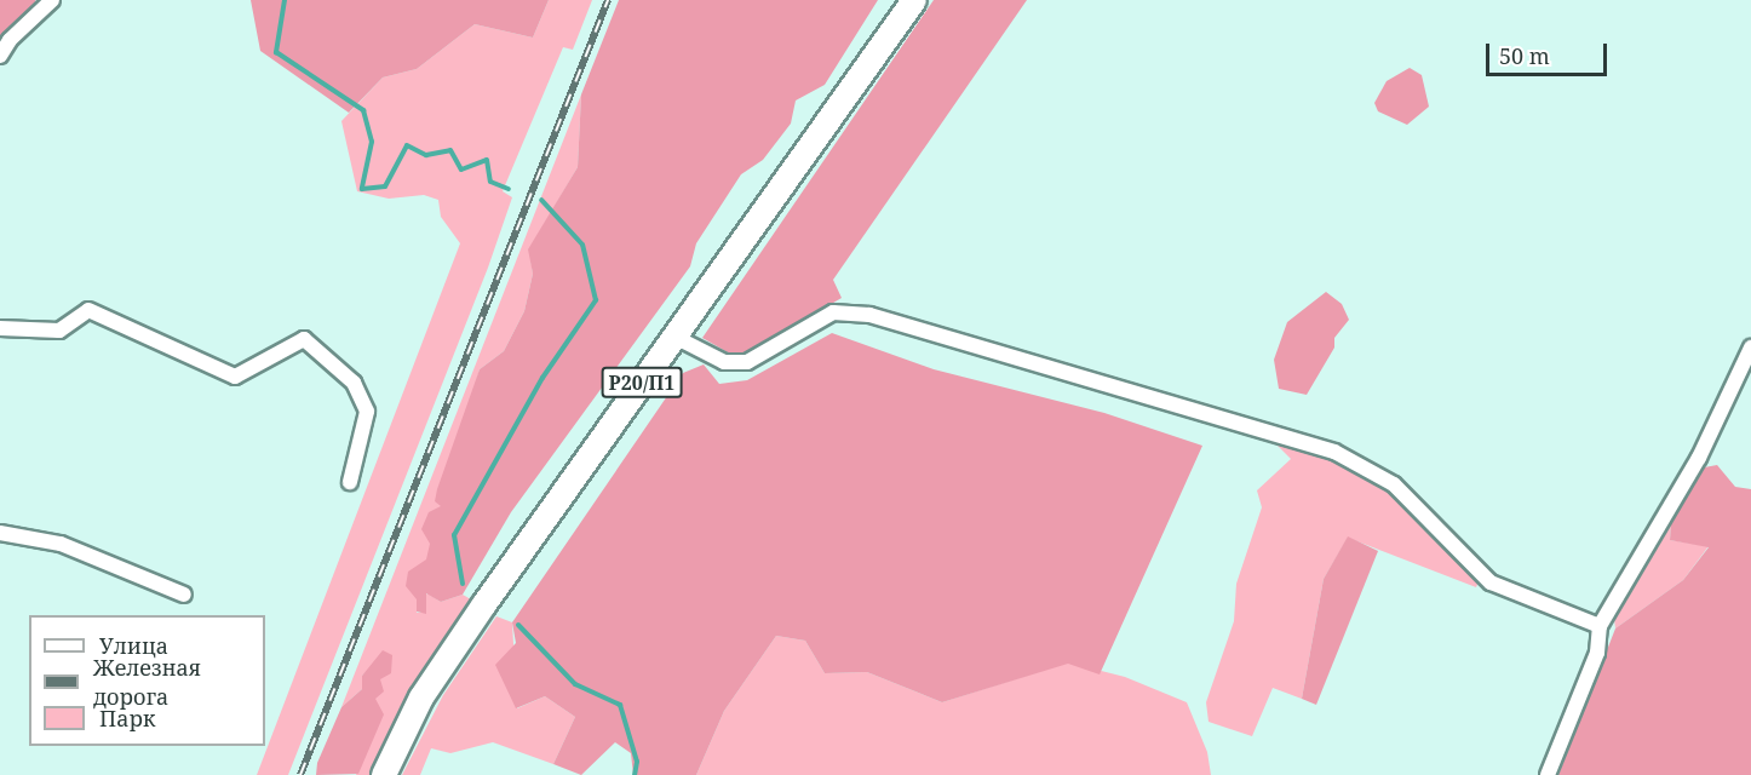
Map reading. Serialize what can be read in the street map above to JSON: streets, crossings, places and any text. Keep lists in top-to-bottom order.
{
  "streets": {
    "main road": ["Р20/П1"]
  },
  "legend": ["Улица", "Железная дорога", "Парк"],
  "scale_bar": "50 m"
}
